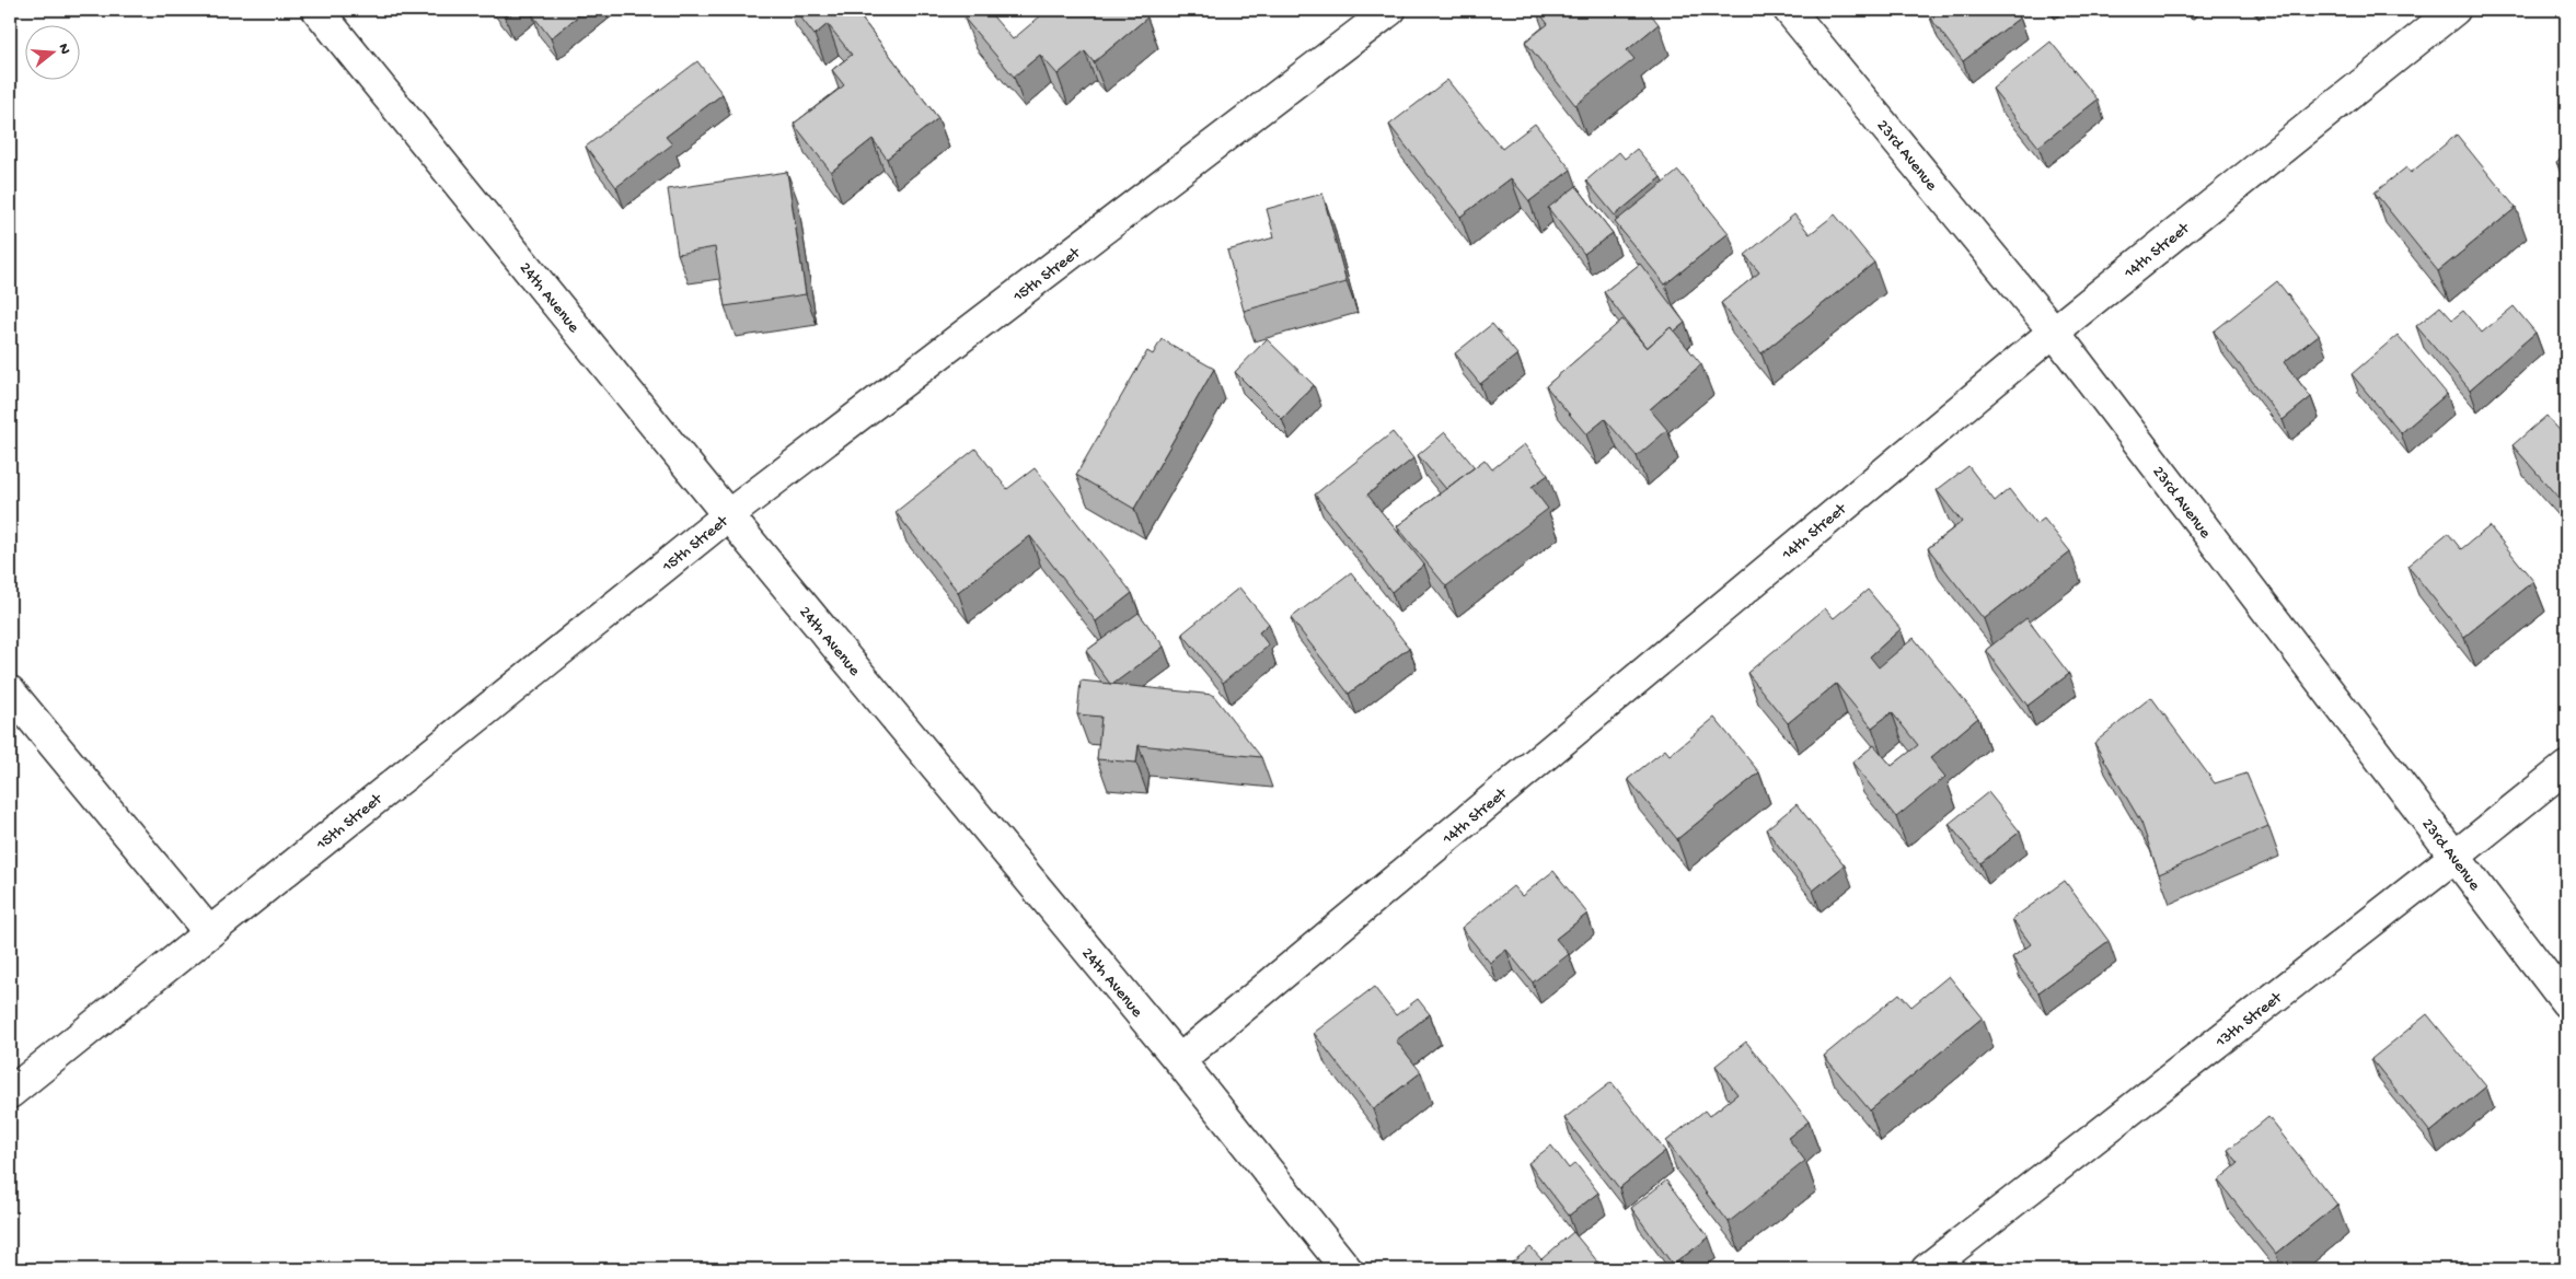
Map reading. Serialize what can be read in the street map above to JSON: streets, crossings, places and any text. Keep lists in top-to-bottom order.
{
  "streets": {
    "street": [
      "23rd Avenue",
      "14th Street",
      "15th Street",
      "24th Avenue",
      "13th Street"
    ]
  },
  "crossings": [
    ["23rd Avenue", "14th Street"],
    ["23rd Avenue", "13th Street"],
    ["14th Street", "24th Avenue"],
    ["15th Street", "24th Avenue"]
  ],
  "north": "right"
}
